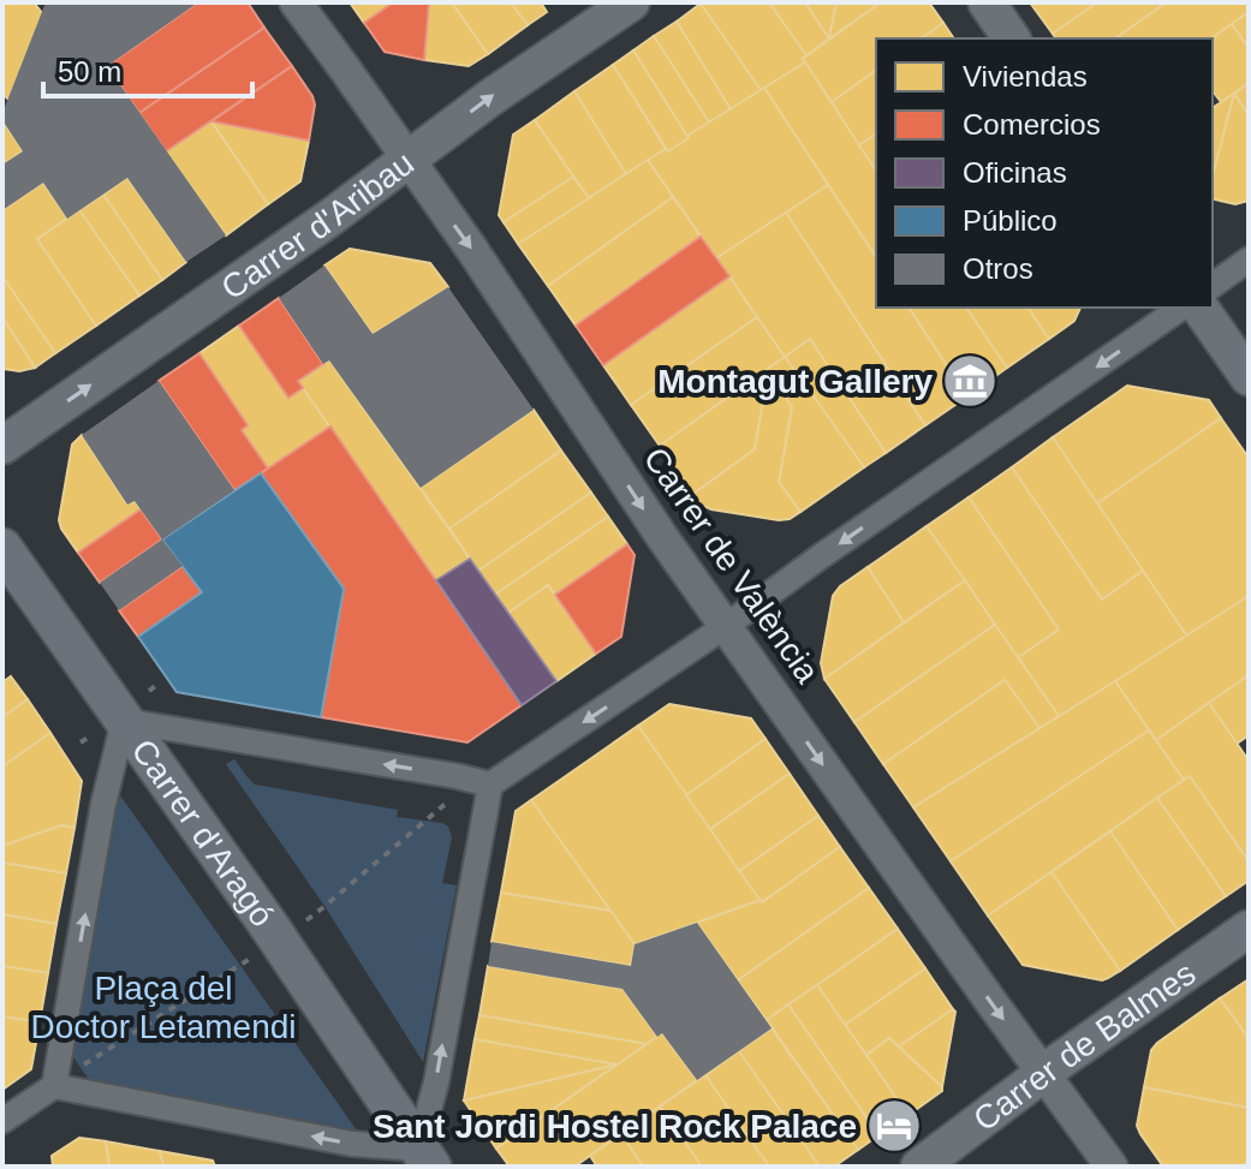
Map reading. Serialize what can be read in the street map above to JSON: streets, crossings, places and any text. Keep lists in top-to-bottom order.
{
  "streets": {
    "main road": ["Carrer d'Aribau", "Carrer d'Aragó", "Carrer de Balmes"],
    "street": ["Carrer de València"]
  },
  "crossings": [
    ["Carrer d'Aribau", "Carrer de València"],
    ["Carrer de València", "Carrer de Balmes"]
  ],
  "one_way": ["Carrer d'Aribau", "Carrer de València"],
  "parks": ["Plaça del Doctor Letamendi"],
  "places": {
    "museum": ["Montagut Gallery"],
    "hotel": ["Sant Jordi Hostel Rock Palace"]
  },
  "legend": [
    "Viviendas",
    "Comercios",
    "Oficinas",
    "Público",
    "Otros"
  ],
  "scale_bar": "50 m"
}
